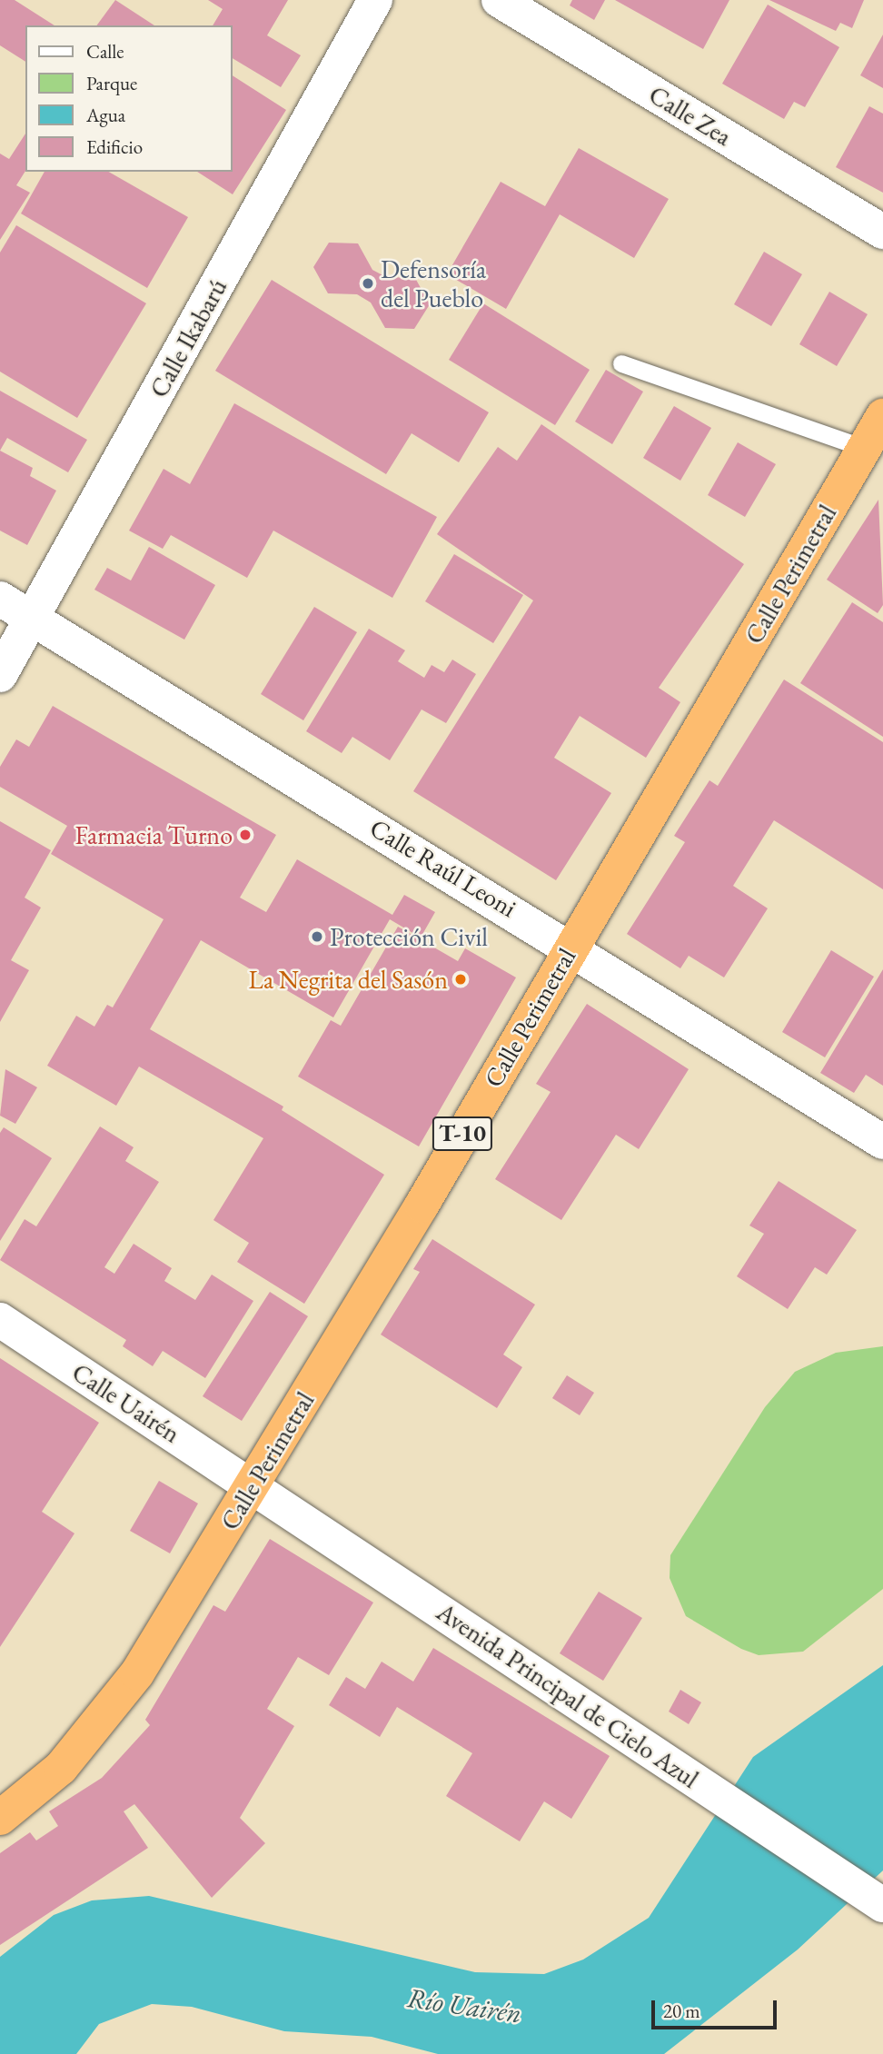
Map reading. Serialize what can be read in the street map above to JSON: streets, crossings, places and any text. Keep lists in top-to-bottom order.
{
  "streets": {
    "highway": ["Calle Perimetral", "T-10"],
    "street": [
      "Calle Zea",
      "Calle Ikabarú",
      "Calle Raúl Leoni",
      "Calle Uairén",
      "Avenida Principal de Cielo Azul"
    ]
  },
  "crossings": [
    ["Calle Ikabarú", "Calle Raúl Leoni"],
    ["Calle Perimetral", "Calle Raúl Leoni"],
    ["Calle Perimetral", "Calle Uairén"],
    ["Calle Perimetral", "Avenida Principal de Cielo Azul"],
    ["Calle Uairén", "Avenida Principal de Cielo Azul"]
  ],
  "water": ["Río Uairén"],
  "places": [
    "Defensoría del Pueblo",
    "Farmacia Turno",
    "Protección Civil",
    "La Negrita del Sasón"
  ],
  "legend": [
    "Calle",
    "Parque",
    "Agua",
    "Edificio"
  ],
  "scale_bar": "20 m"
}
